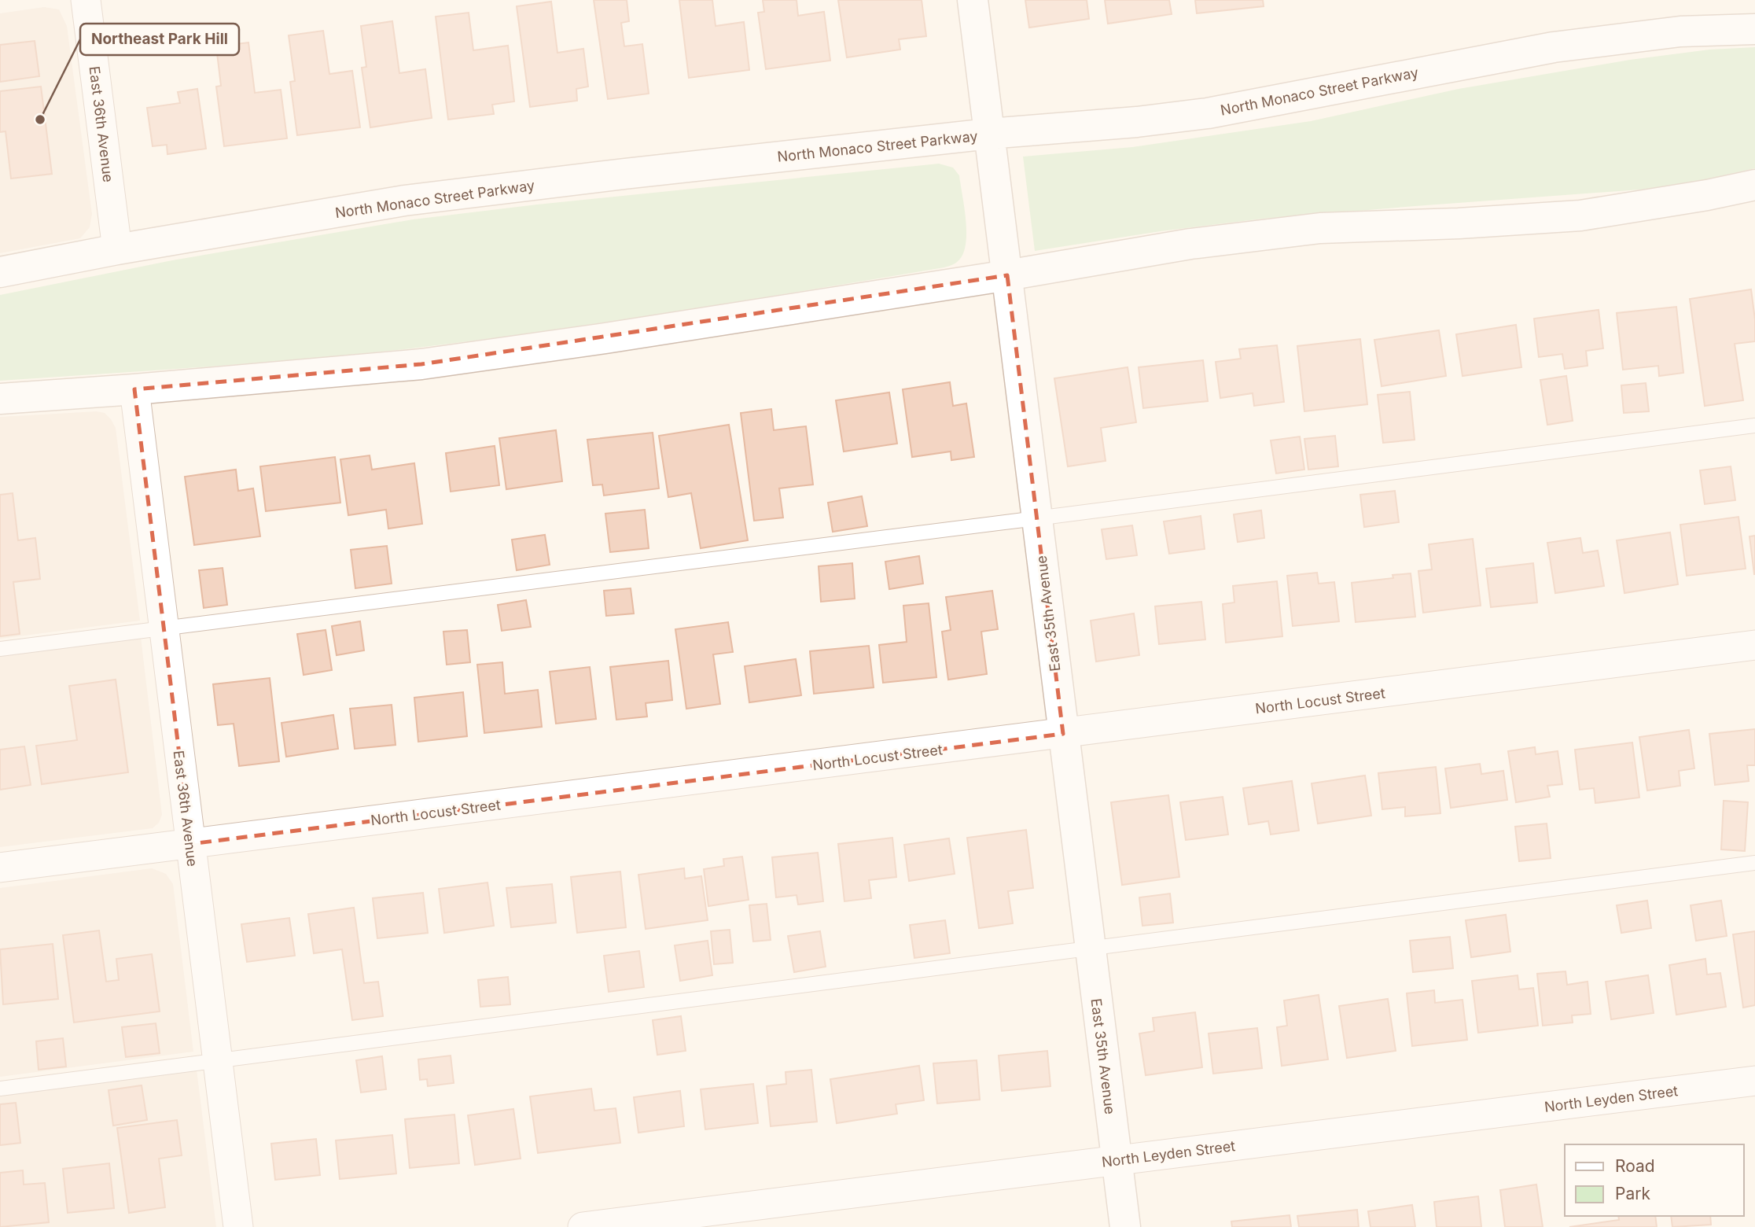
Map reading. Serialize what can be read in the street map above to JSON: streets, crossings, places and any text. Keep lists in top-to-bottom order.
{
  "streets": {
    "street": [
      "North Monaco Street Parkway",
      "East 36th Avenue",
      "East 35th Avenue",
      "North Locust Street",
      "North Leyden Street"
    ]
  },
  "crossings": [
    ["North Monaco Street Parkway", "East 36th Avenue"],
    ["North Monaco Street Parkway", "East 35th Avenue"],
    ["East 36th Avenue", "North Locust Street"],
    ["East 35th Avenue", "North Locust Street"],
    ["East 35th Avenue", "North Leyden Street"]
  ],
  "places": ["Northeast Park Hill"],
  "legend": ["Road", "Park"]
}
